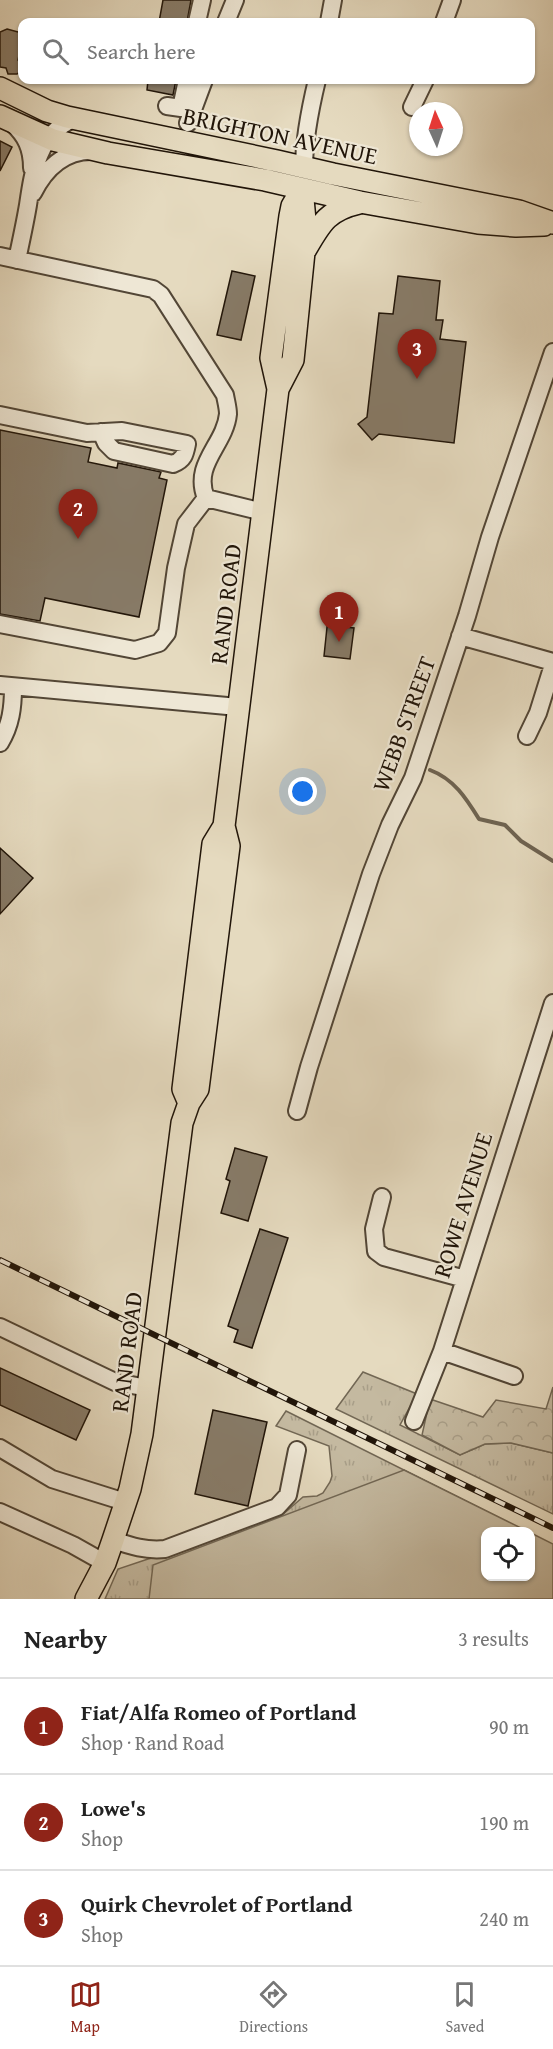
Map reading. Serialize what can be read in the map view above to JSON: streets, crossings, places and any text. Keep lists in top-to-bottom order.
{
  "streets": {
    "main road": ["BRIGHTON AVENUE", "RAND ROAD"],
    "street": ["WEBB STREET", "ROWE AVENUE"]
  },
  "crossings": [
    ["BRIGHTON AVENUE", "RAND ROAD"]
  ],
  "north": "top",
  "page": {
    "search": "Search here",
    "pins": ["3", "2", "1"],
    "heading": ["Nearby", "3 results"],
    "list": [
      {
        "mark": "1",
        "name": "Fiat/Alfa Romeo of Portland",
        "note": "Shop · Rand Road",
        "value": "90 m"
      },
      {
        "mark": "2",
        "name": "Lowe's",
        "note": "Shop",
        "value": "190 m"
      },
      {
        "mark": "3",
        "name": "Quirk Chevrolet of Portland",
        "note": "Shop",
        "value": "240 m"
      }
    ],
    "nav": ["Map", "Directions", "Saved"]
  }
}
